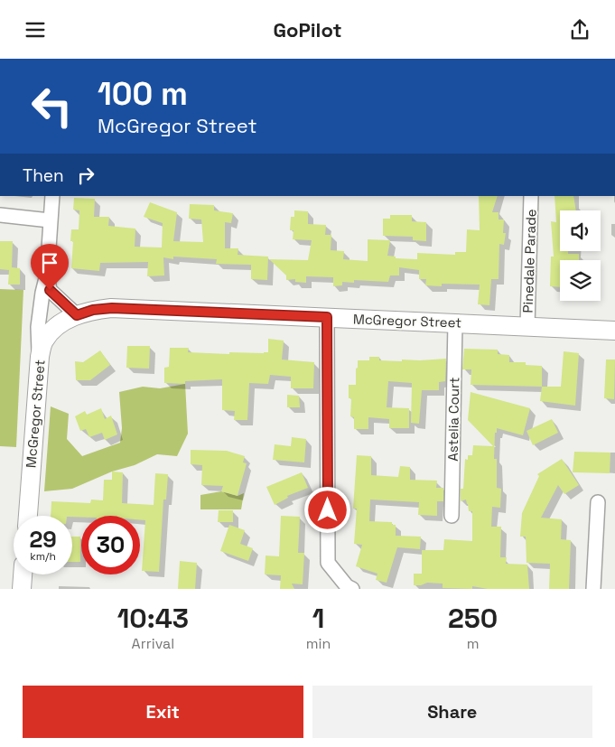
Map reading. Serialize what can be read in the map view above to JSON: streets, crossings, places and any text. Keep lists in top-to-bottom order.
{
  "streets": {
    "street": ["Pinedale Parade", "McGregor Street", "Astelia Court"]
  },
  "crossings": [
    ["Pinedale Parade", "McGregor Street"],
    ["McGregor Street", "Astelia Court"]
  ],
  "page": {
    "header": "GoPilot",
    "turn": ["100 m", "McGregor Street"],
    "then": "Then",
    "speed": "29 km/h",
    "limit": "30",
    "eta": [
      "10:43",
      "Arrival",
      "1",
      "min",
      "250",
      "m"
    ],
    "buttons": ["Exit", "Share"]
  }
}
